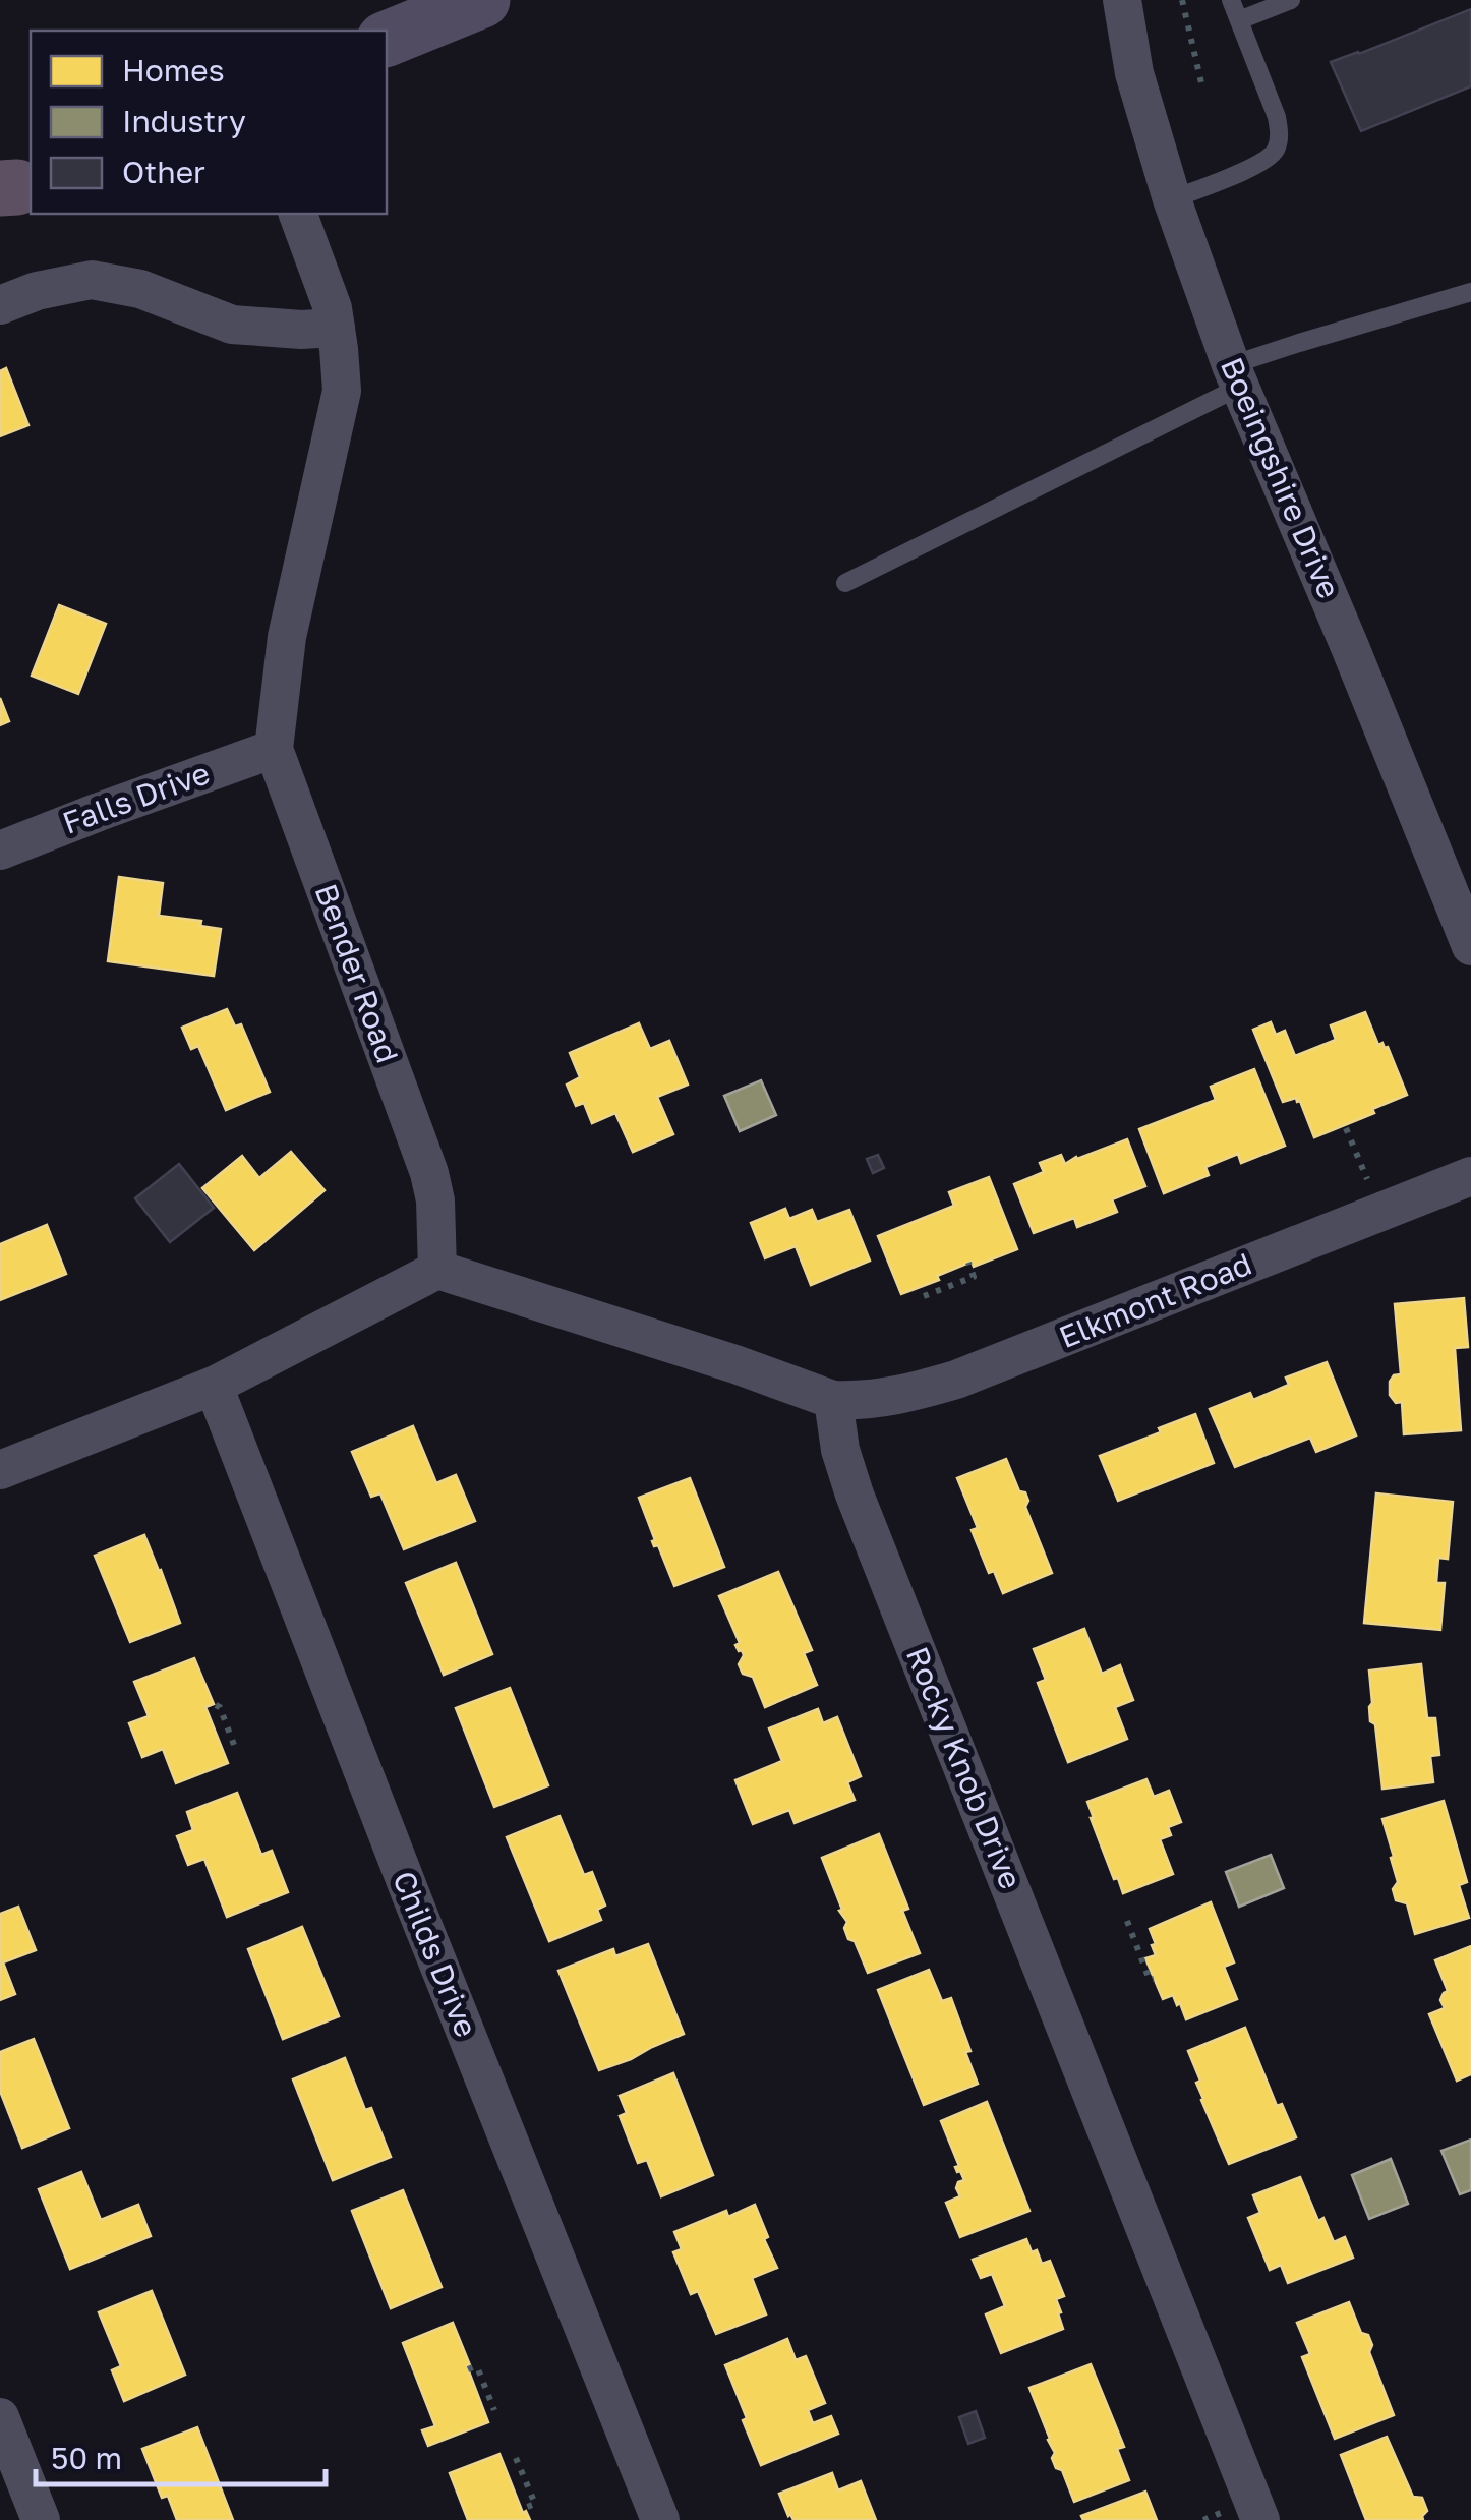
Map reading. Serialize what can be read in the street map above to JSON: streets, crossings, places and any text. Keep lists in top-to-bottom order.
{
  "streets": {
    "street": [
      "Boeingshire Drive",
      "Falls Drive",
      "Bender Road",
      "Elkmont Road",
      "Rocky Knob Drive",
      "Childs Drive"
    ]
  },
  "crossings": [
    ["Falls Drive", "Bender Road"],
    ["Elkmont Road", "Rocky Knob Drive"]
  ],
  "legend": ["Homes", "Industry", "Other"],
  "scale_bar": "50 m"
}
